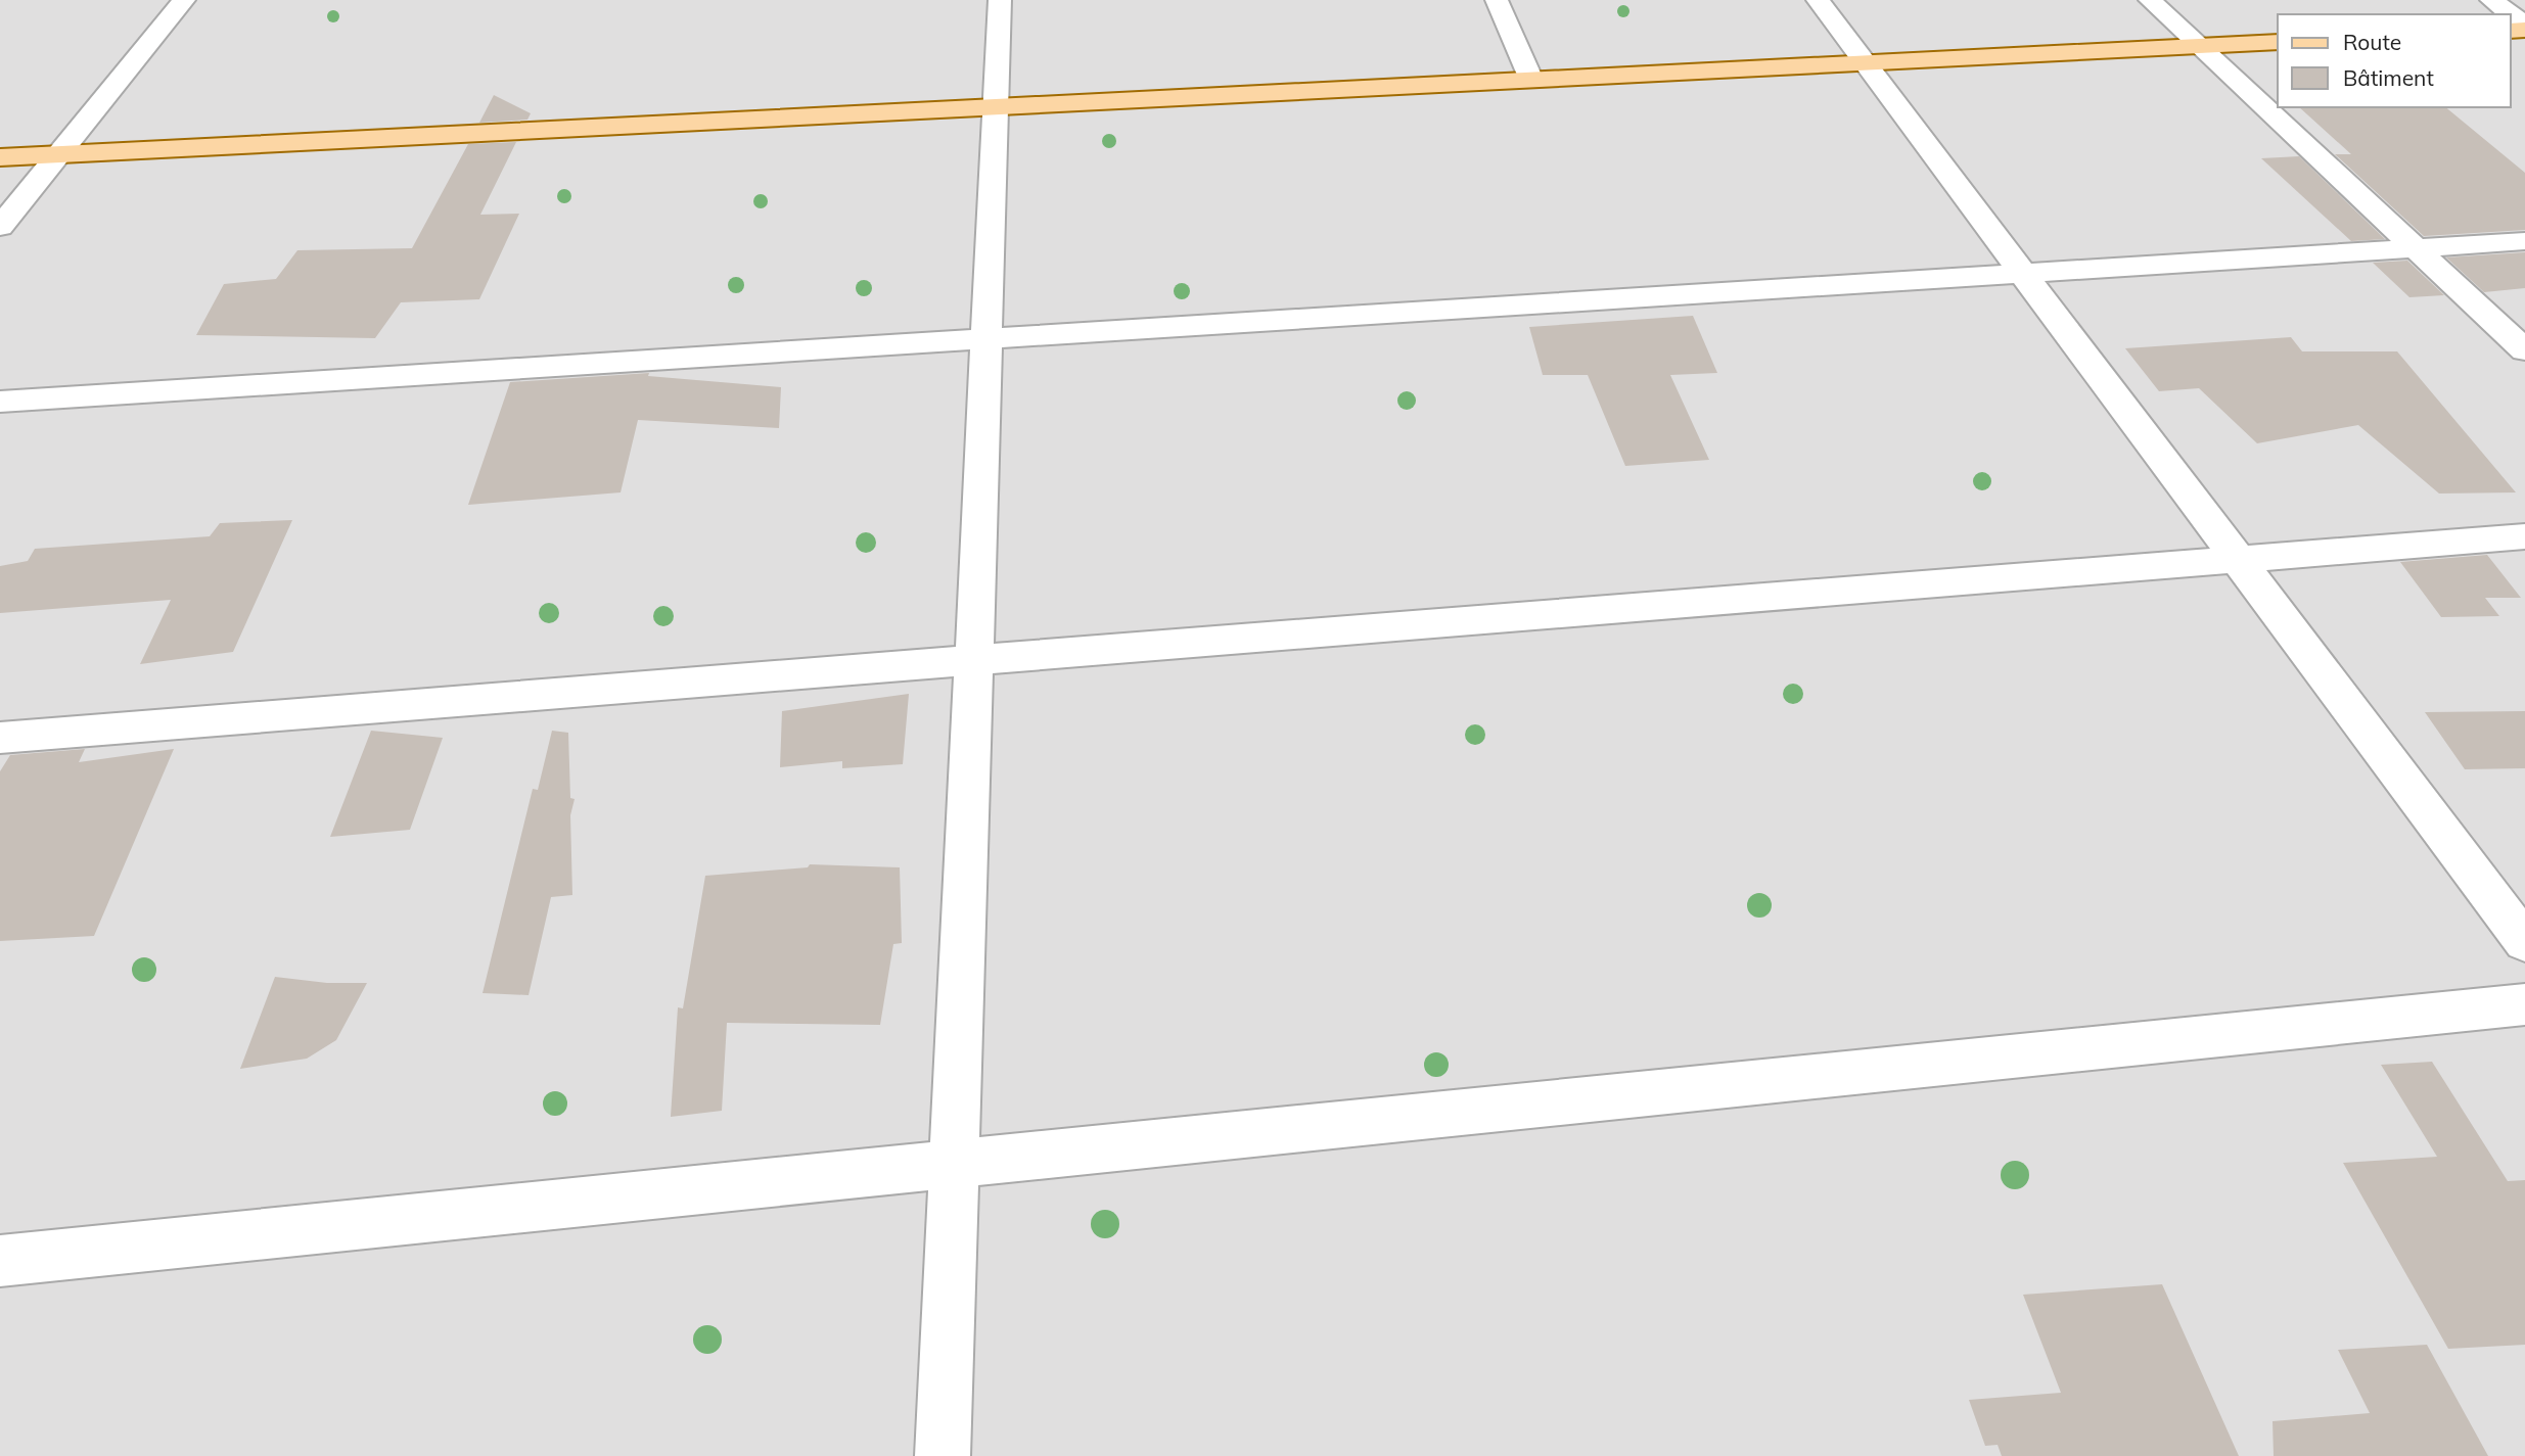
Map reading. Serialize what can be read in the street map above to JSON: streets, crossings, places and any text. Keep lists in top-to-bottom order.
{
  "legend": ["Route", "Bâtiment"]
}
